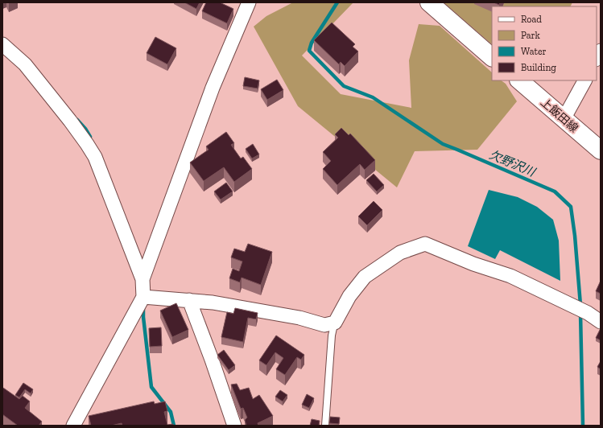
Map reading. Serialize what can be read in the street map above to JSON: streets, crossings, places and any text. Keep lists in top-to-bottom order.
{
  "streets": {
    "main road": ["上飯田線"]
  },
  "water": ["欠野沢川"],
  "legend": [
    "Road",
    "Park",
    "Water",
    "Building"
  ]
}
